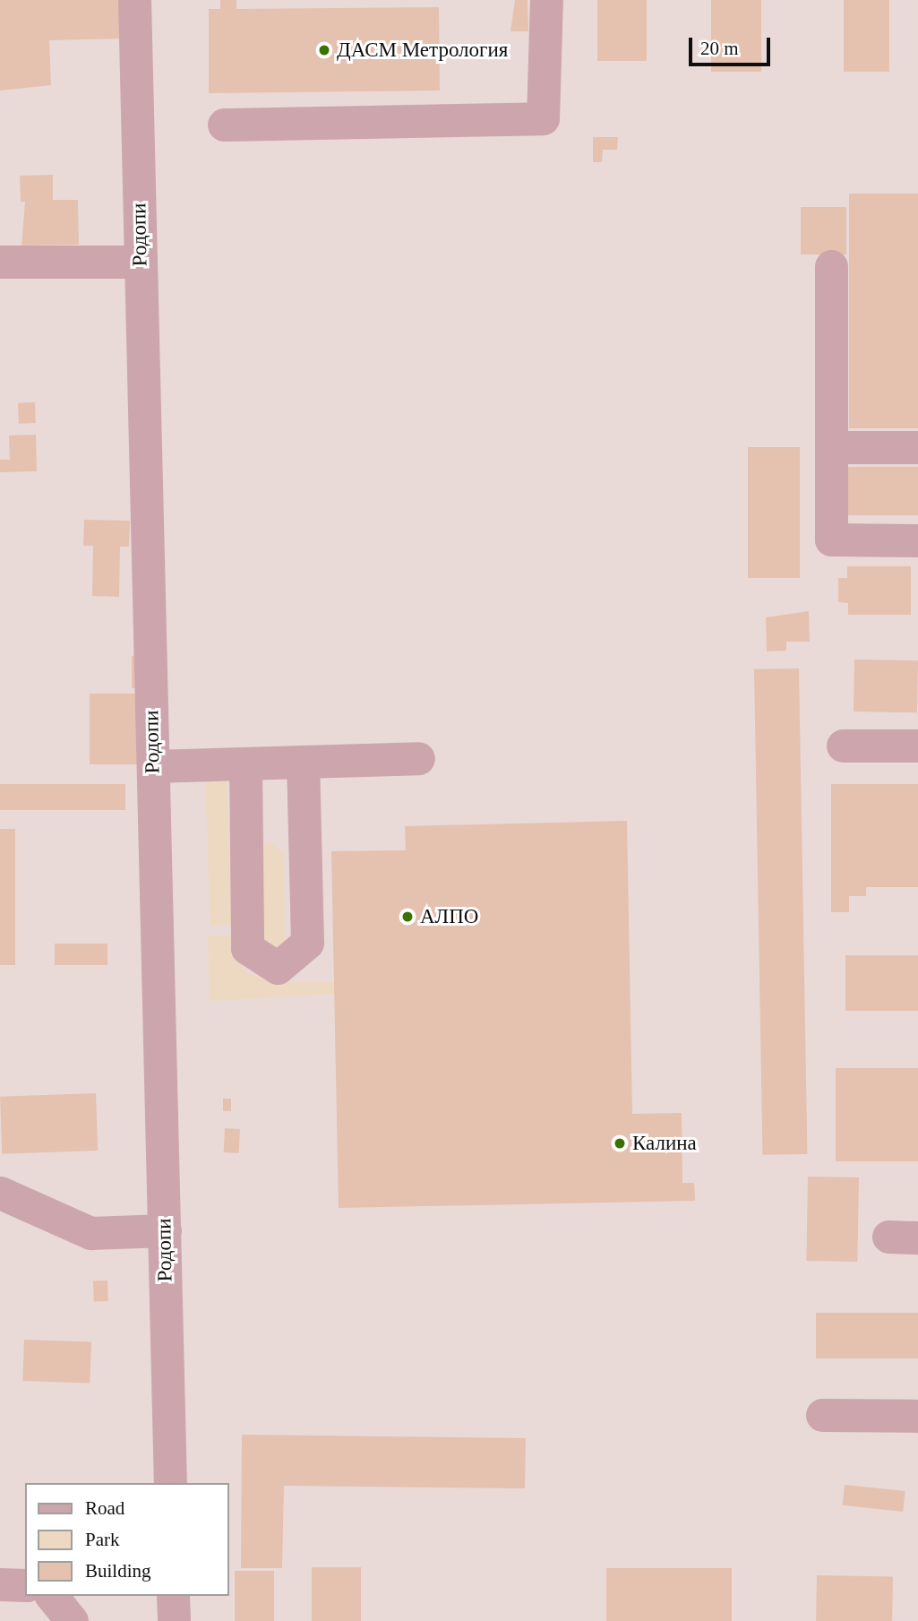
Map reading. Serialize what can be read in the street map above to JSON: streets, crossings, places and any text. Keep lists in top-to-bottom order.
{
  "streets": {
    "street": ["Родопи"]
  },
  "places": ["ДАСМ Метрология", "АЛПО", "Калина"],
  "legend": ["Road", "Park", "Building"],
  "scale_bar": "20 m"
}
